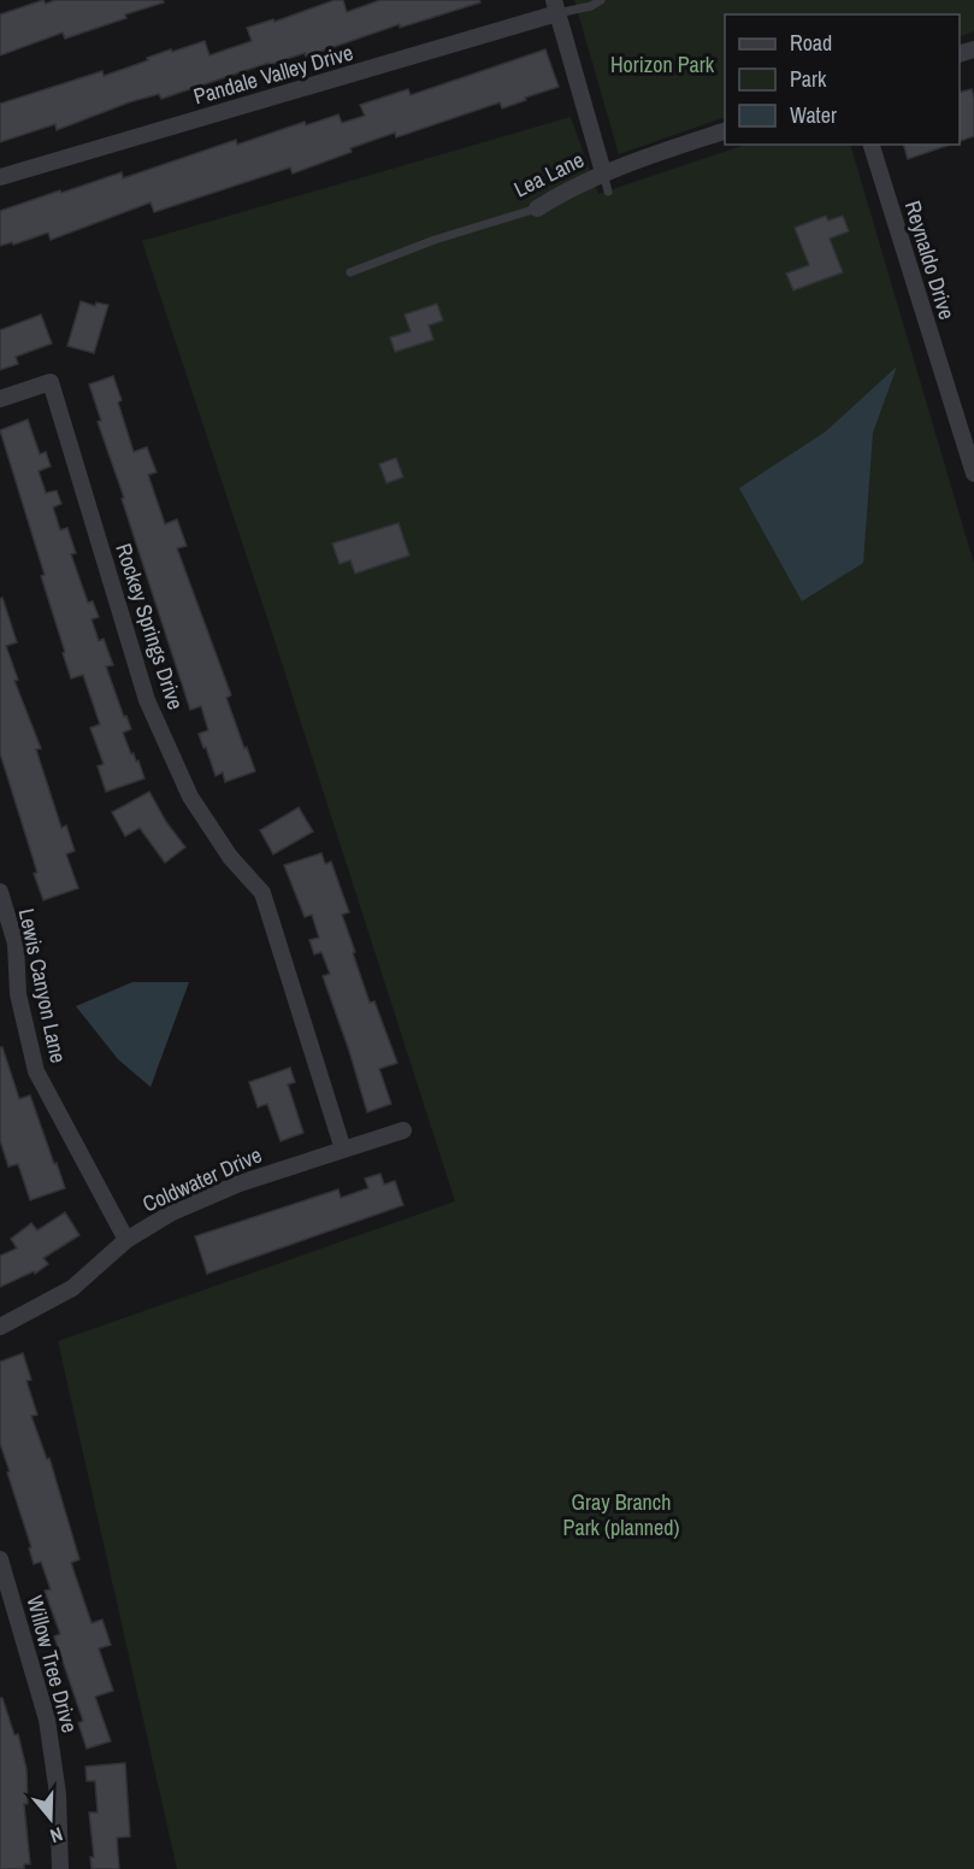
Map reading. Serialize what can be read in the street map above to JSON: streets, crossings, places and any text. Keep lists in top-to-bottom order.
{
  "streets": {
    "street": [
      "Pandale Valley Drive",
      "Lea Lane",
      "Reynaldo Drive",
      "Rockey Springs Drive",
      "Lewis Canyon Lane",
      "Coldwater Drive",
      "Willow Tree Drive"
    ]
  },
  "crossings": [
    ["Rockey Springs Drive", "Coldwater Drive"],
    ["Lewis Canyon Lane", "Coldwater Drive"]
  ],
  "parks": ["Horizon Park", "Gray Branch Park (planned)"],
  "legend": ["Road", "Park", "Water"],
  "north": "bottom"
}
